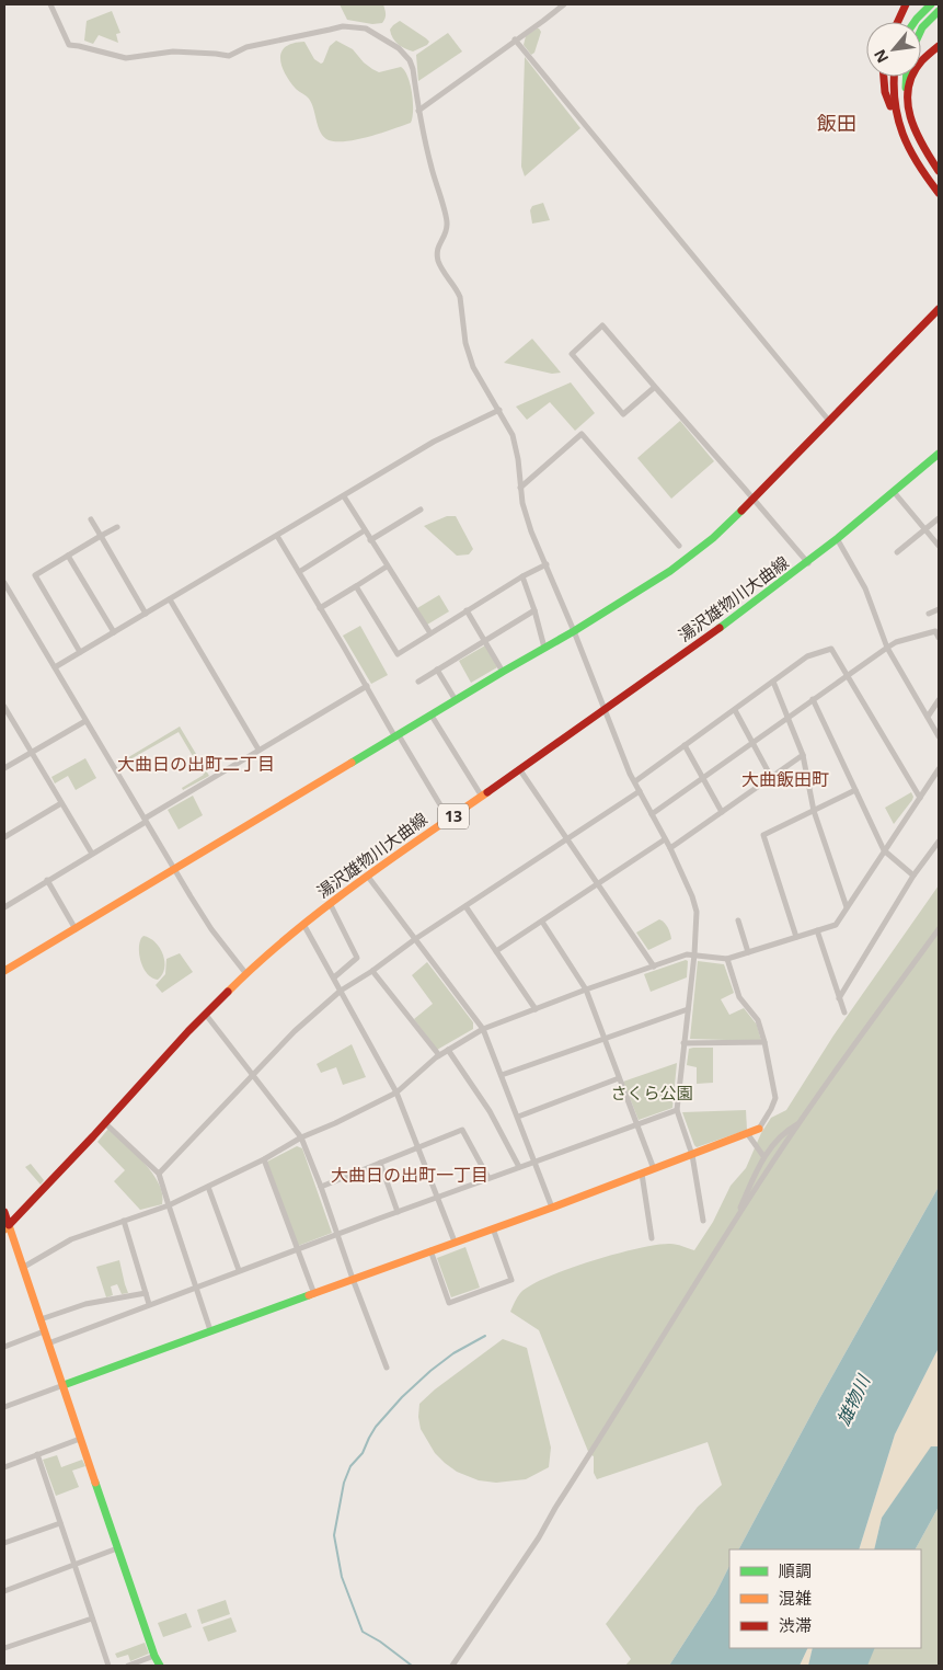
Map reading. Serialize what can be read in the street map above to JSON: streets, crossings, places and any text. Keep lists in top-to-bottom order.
{
  "streets": {
    "main road": ["湯沢雄物川大曲線", "13"]
  },
  "districts": [
    "飯田",
    "大曲日の出町二丁目",
    "大曲飯田町",
    "大曲日の出町一丁目"
  ],
  "water": ["雄物川"],
  "parks": ["さくら公園"],
  "legend": ["順調", "混雑", "渋滞"],
  "north": "bottom left"
}
